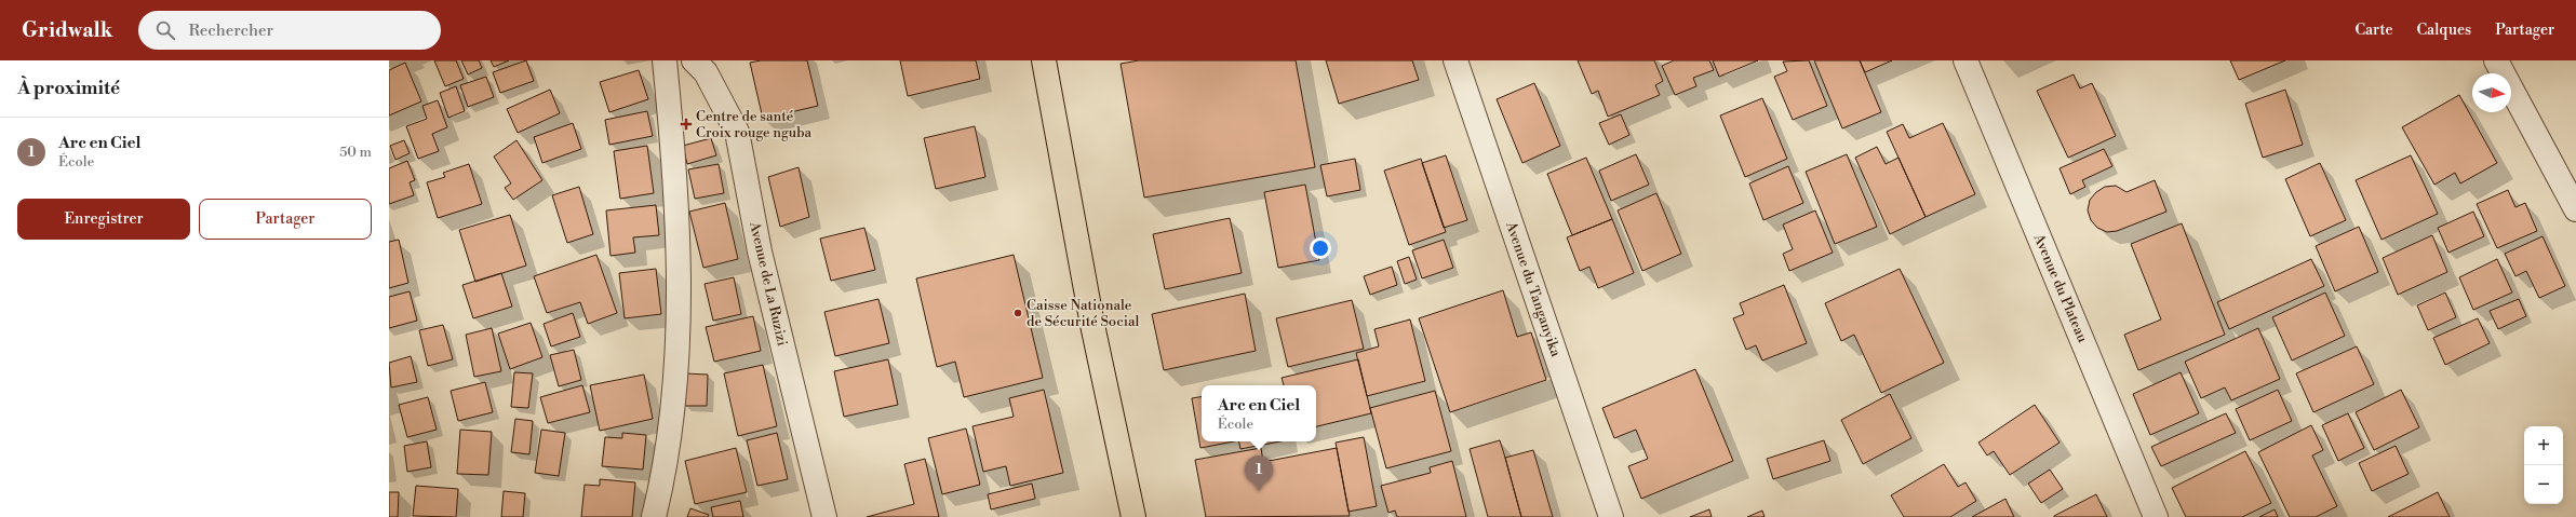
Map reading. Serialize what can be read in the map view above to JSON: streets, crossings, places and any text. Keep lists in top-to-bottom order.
{
  "streets": {
    "street": ["Avenue de La Ruzizi", "Avenue du Plateau", "Avenue du Tanganyika"]
  },
  "places": {
    "health": ["Centre de santé Croix rouge nguba"],
    "other": ["Caisse Nationale de Sécurité Social"]
  },
  "north": "right",
  "page": {
    "header": "Gridwalk",
    "search": "Rechercher",
    "nav": ["Carte", "Calques", "Partager"],
    "heading": "À proximité",
    "list": [
      {
        "mark": "1",
        "name": "Arc en Ciel",
        "note": "École",
        "value": "50 m"
      }
    ],
    "buttons": ["Enregistrer", "Partager"],
    "popup": ["Arc en Ciel", "École"],
    "map_buttons": ["+", "−"],
    "pins": "1"
  }
}
